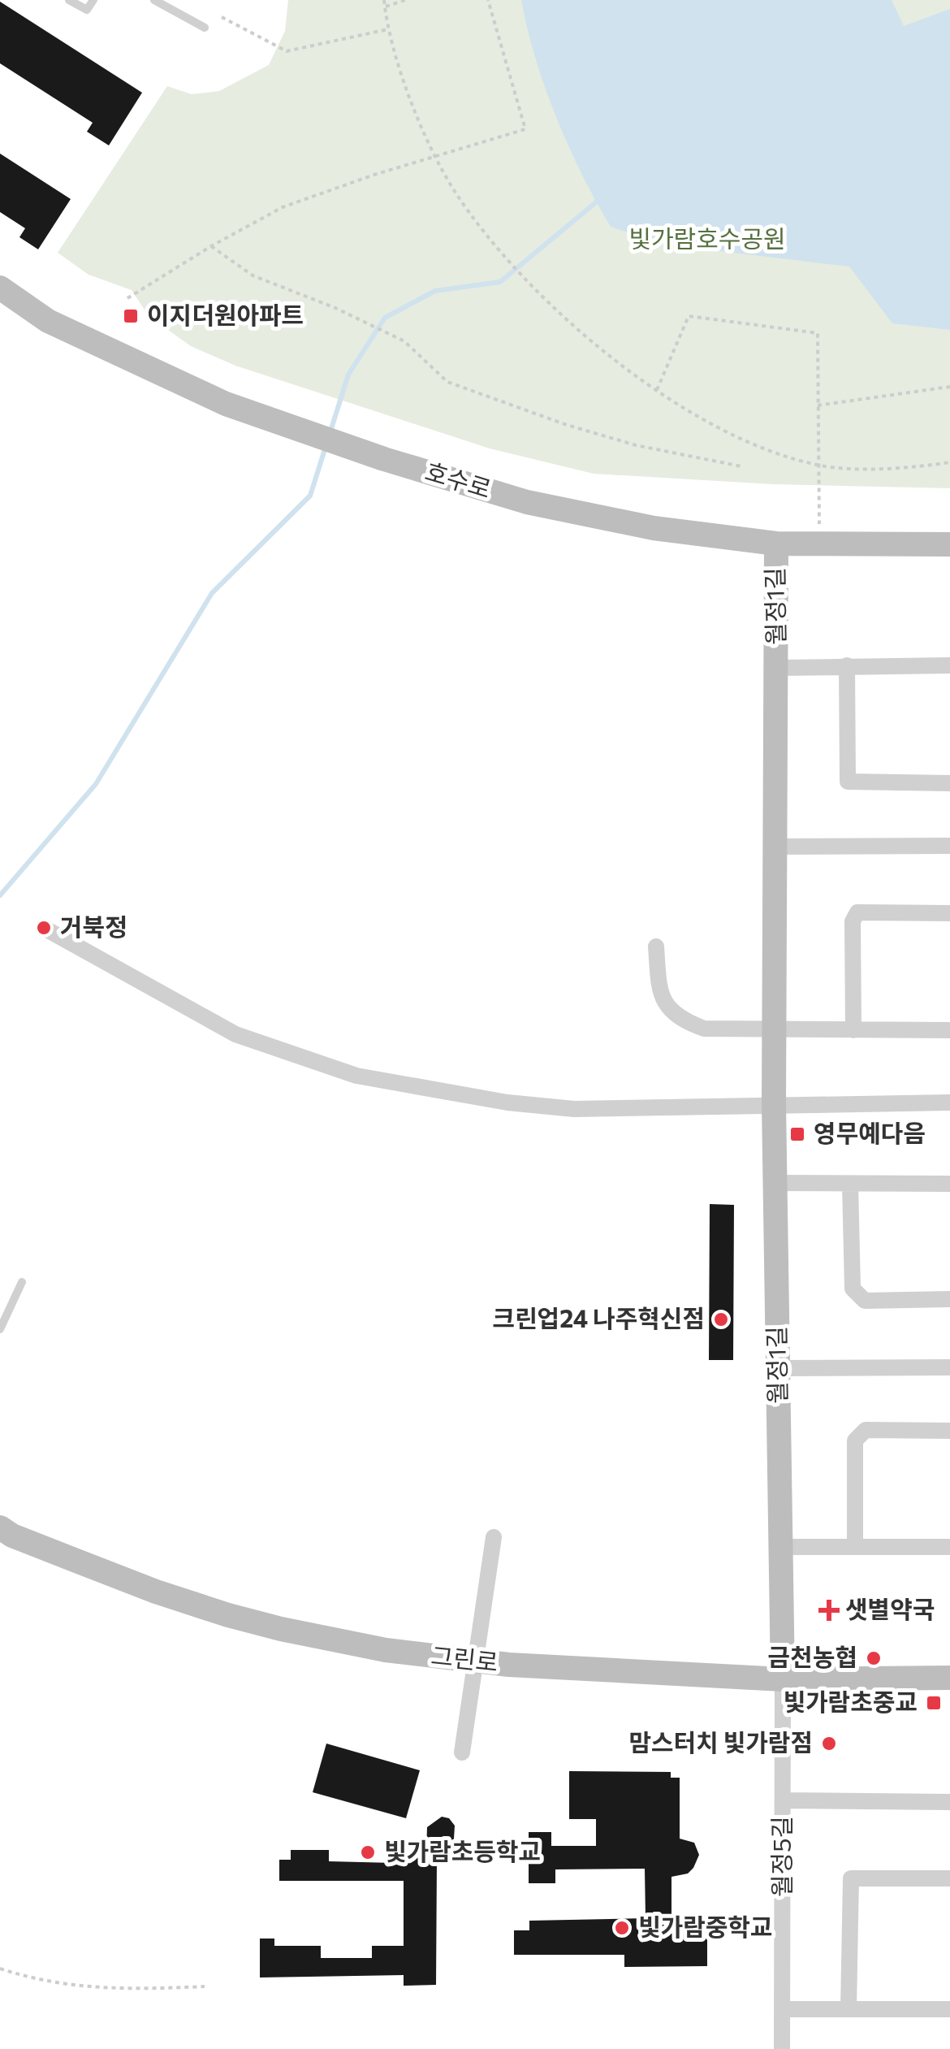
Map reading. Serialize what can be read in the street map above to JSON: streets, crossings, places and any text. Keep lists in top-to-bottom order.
{
  "streets": {
    "street": [
      "호수로",
      "월정1길",
      "그린로",
      "월정5길"
    ]
  },
  "crossings": [
    ["호수로", "월정1길"],
    ["월정1길", "그린로"],
    ["월정1길", "월정5길"],
    ["그린로", "월정5길"]
  ],
  "parks": ["빛가람호수공원"],
  "places": {
    "transit": ["이지더원아파트", "영무예다음", "빛가람초중교"],
    "other": [
      "거북정",
      "크린업24 나주혁신점",
      "금천농협",
      "맘스터치 빛가람점",
      "빛가람초등학교",
      "빛가람중학교"
    ],
    "health": ["샛별약국"]
  }
}
